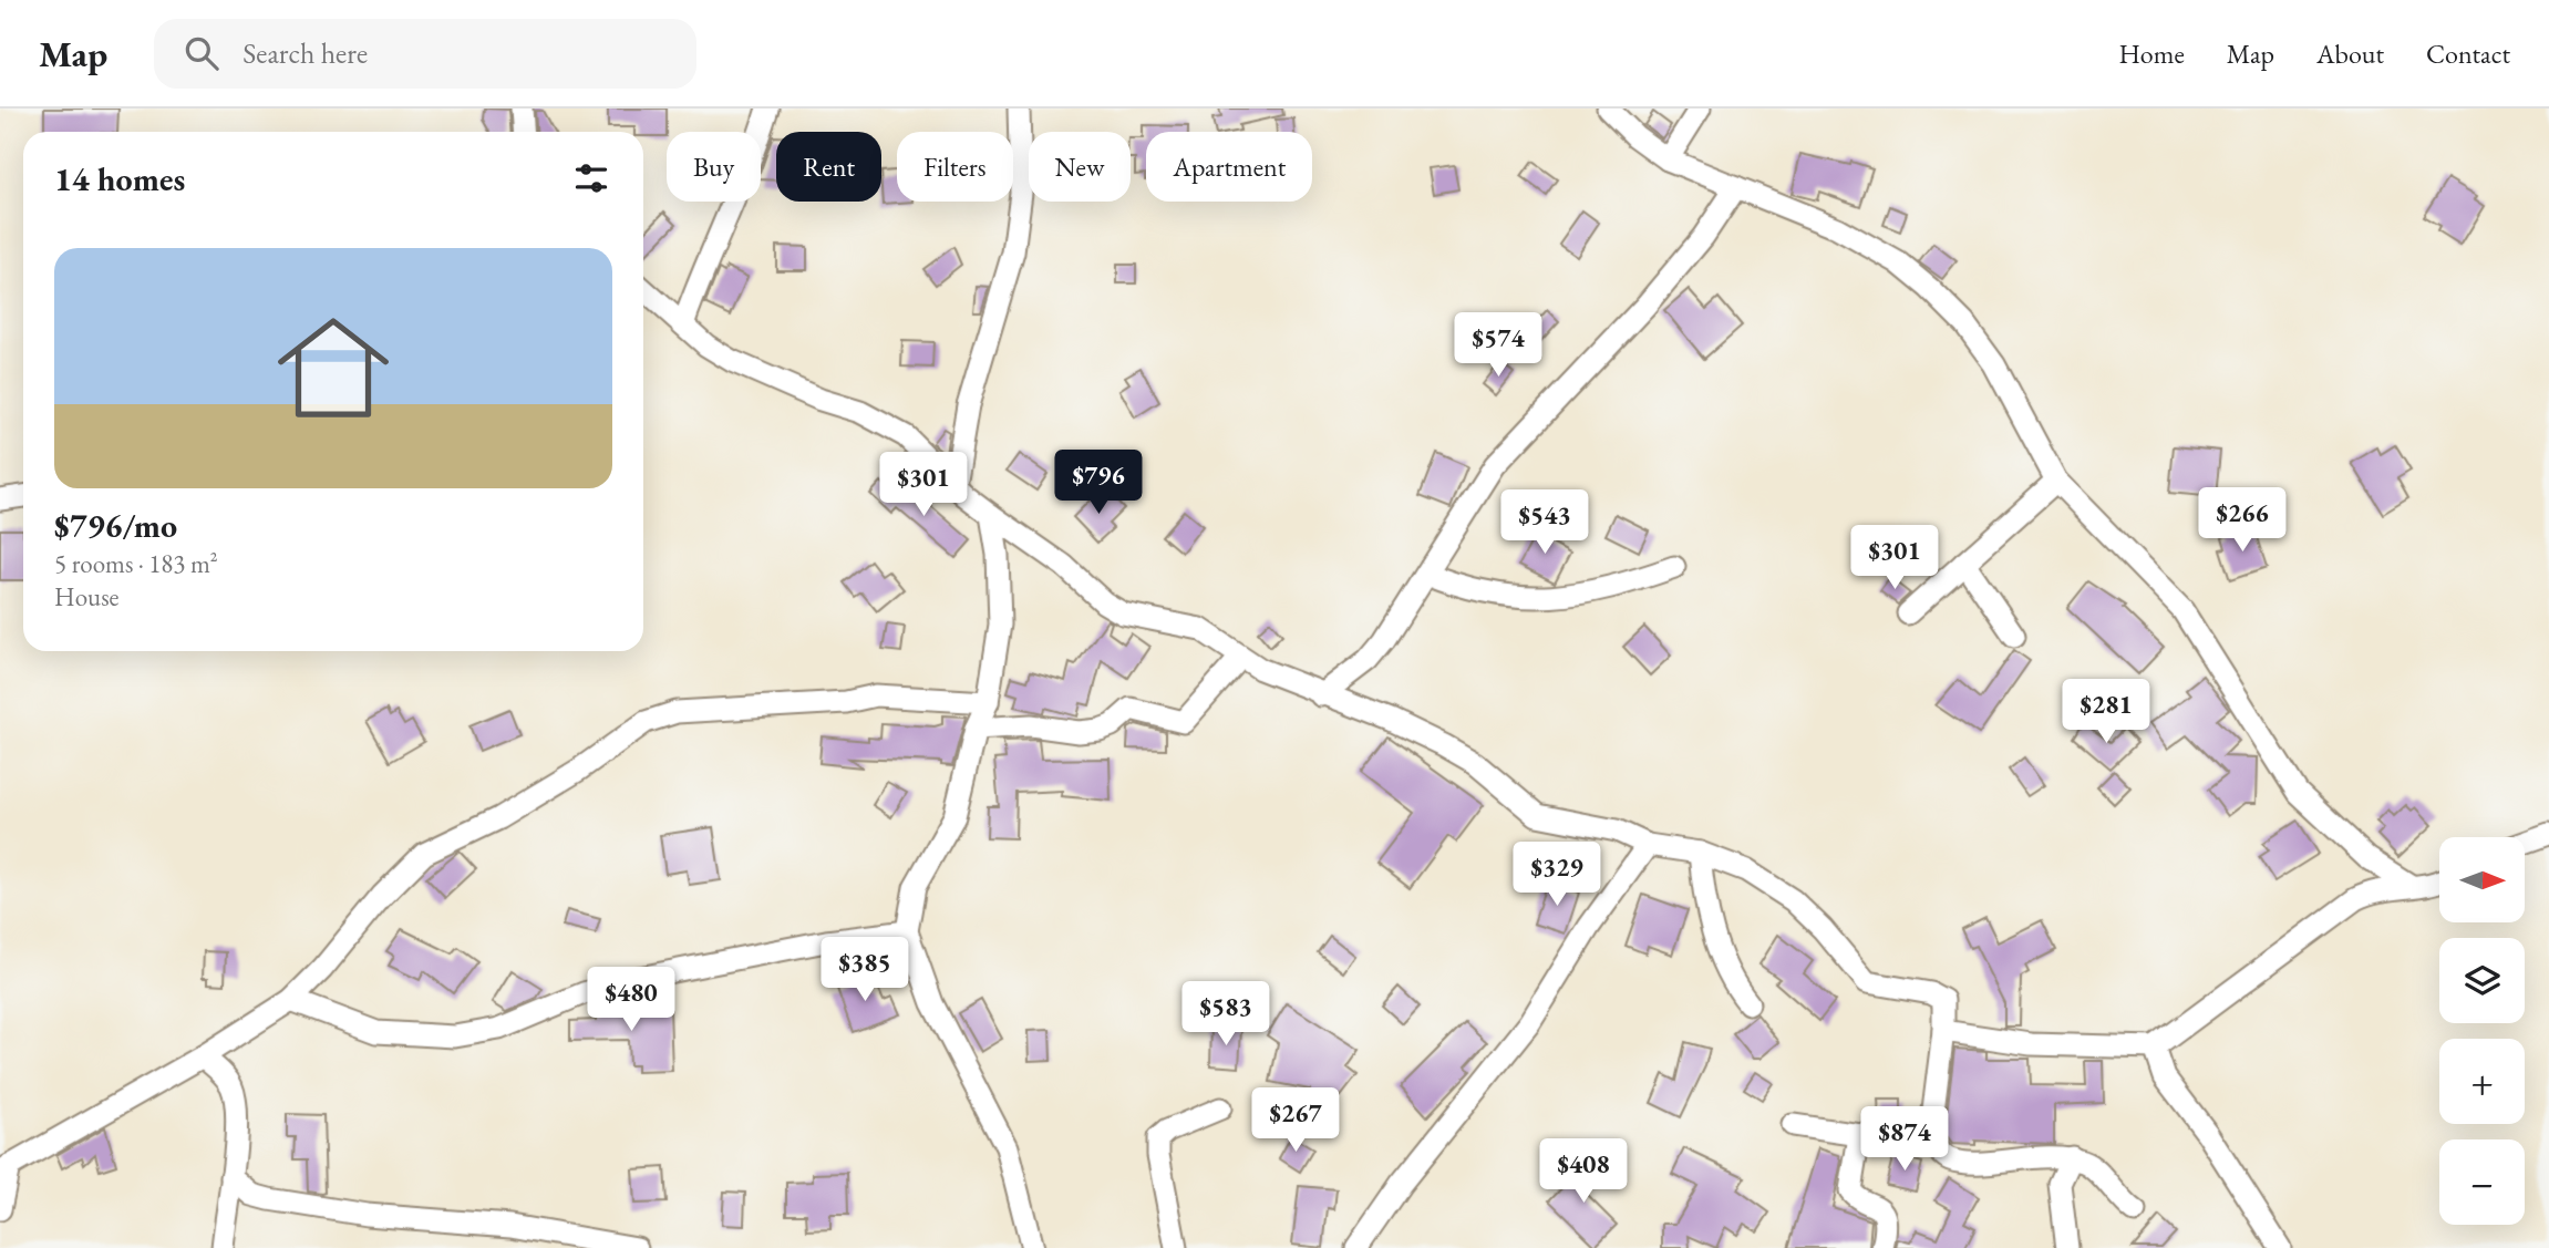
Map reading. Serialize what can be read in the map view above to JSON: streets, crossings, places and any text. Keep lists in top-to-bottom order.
{
  "north": "right",
  "page": {
    "header": "Map",
    "search": "Search here",
    "nav": [
      "Home",
      "Map",
      "About",
      "Contact"
    ],
    "chip": [
      "Buy",
      "Rent",
      "Filters",
      "New",
      "Apartment"
    ],
    "heading": "14 homes",
    "list": [
      {
        "name": "$796/mo",
        "note": "5 rooms · 183 m² · House"
      }
    ],
    "price": [
      "$574",
      "$796",
      "$301",
      "$266",
      "$543",
      "$301",
      "$281",
      "$329",
      "$385",
      "$480",
      "$583",
      "$267",
      "$874",
      "$408"
    ],
    "map_buttons": ["+", "−"]
  }
}
